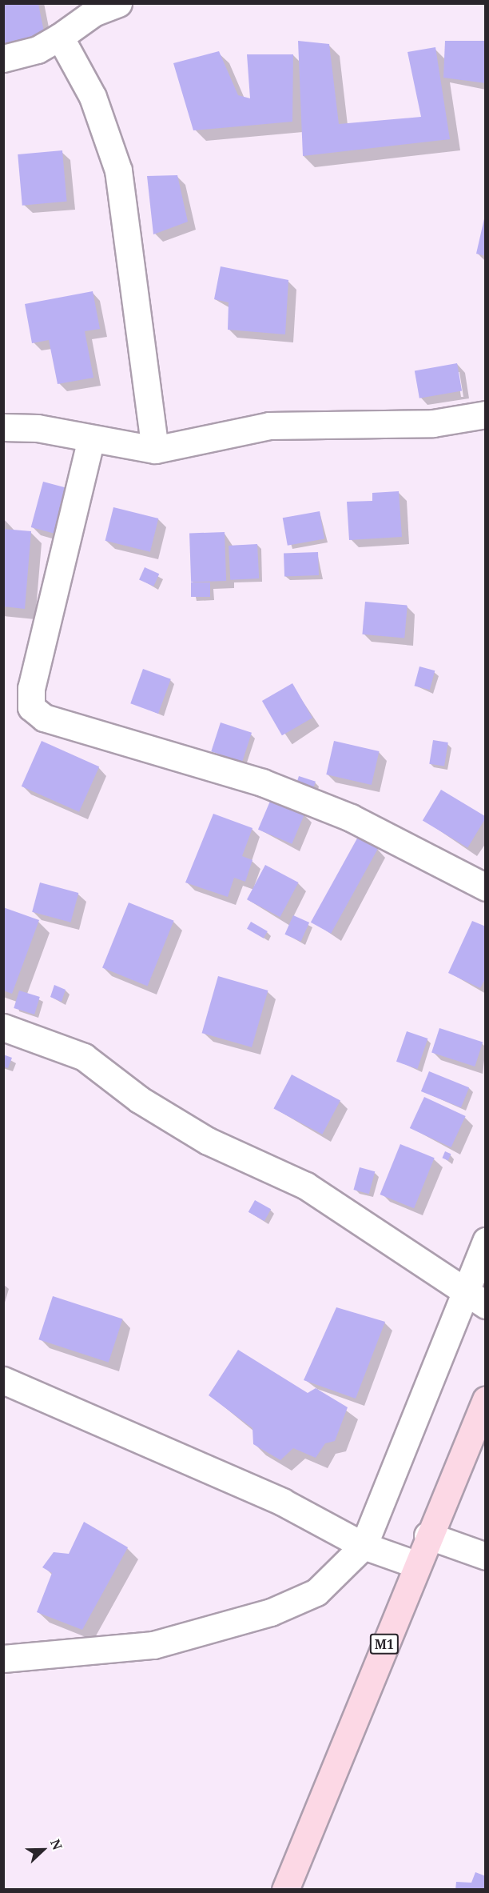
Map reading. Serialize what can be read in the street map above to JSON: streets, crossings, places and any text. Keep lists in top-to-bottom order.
{
  "streets": {
    "main road": ["M1"]
  },
  "north": "right"
}
